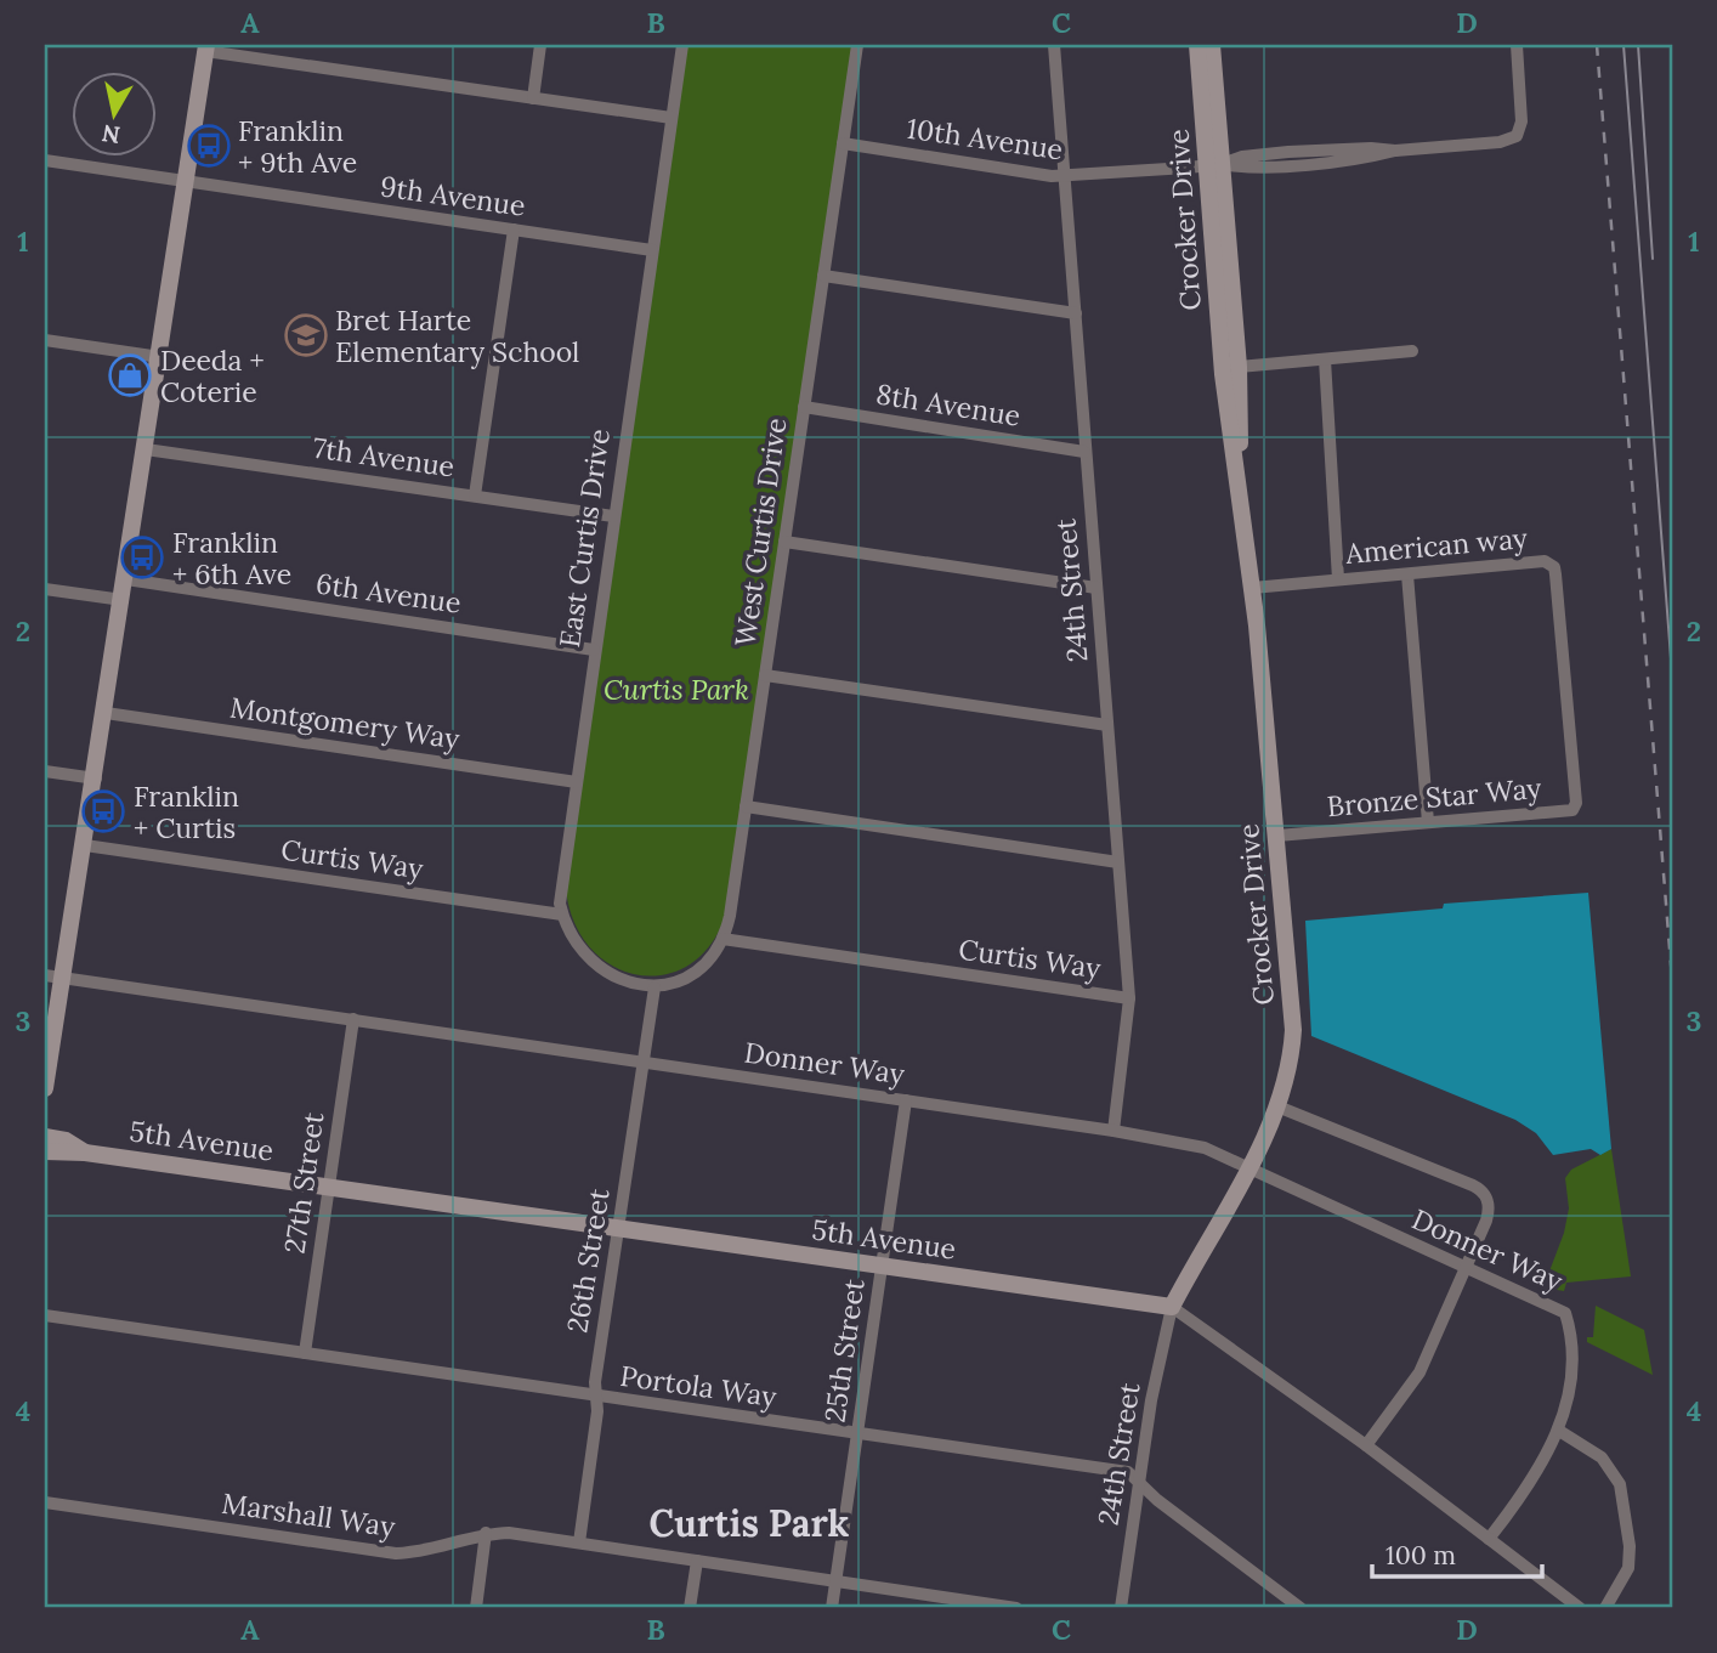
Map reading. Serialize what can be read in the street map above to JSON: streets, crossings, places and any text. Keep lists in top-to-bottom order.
{
  "streets": {
    "street": [
      "10th Avenue",
      "9th Avenue",
      "Crocker Drive",
      "8th Avenue",
      "7th Avenue",
      "West Curtis Drive",
      "East Curtis Drive",
      "American way",
      "24th Street",
      "6th Avenue",
      "Montgomery Way",
      "Bronze Star Way",
      "Curtis Way",
      "Donner Way",
      "5th Avenue",
      "27th Street",
      "26th Street",
      "25th Street",
      "Portola Way",
      "Marshall Way"
    ]
  },
  "crossings": [
    ["10th Avenue", "Crocker Drive"],
    ["10th Avenue", "West Curtis Drive"],
    ["10th Avenue", "24th Street"],
    ["9th Avenue", "East Curtis Drive"],
    ["Crocker Drive", "American way"],
    ["Crocker Drive", "24th Street"],
    ["Crocker Drive", "Bronze Star Way"],
    ["Crocker Drive", "Donner Way"],
    ["Crocker Drive", "5th Avenue"],
    ["8th Avenue", "West Curtis Drive"],
    ["8th Avenue", "24th Street"],
    ["7th Avenue", "East Curtis Drive"],
    ["West Curtis Drive", "East Curtis Drive"],
    ["West Curtis Drive", "Curtis Way"],
    ["West Curtis Drive", "26th Street"],
    ["East Curtis Drive", "6th Avenue"],
    ["East Curtis Drive", "Montgomery Way"],
    ["East Curtis Drive", "Curtis Way"],
    ["East Curtis Drive", "26th Street"],
    ["American way", "Bronze Star Way"],
    ["24th Street", "Curtis Way"],
    ["24th Street", "Donner Way"],
    ["24th Street", "5th Avenue"],
    ["24th Street", "Portola Way"],
    ["Donner Way", "27th Street"],
    ["Donner Way", "26th Street"],
    ["Donner Way", "25th Street"],
    ["5th Avenue", "27th Street"],
    ["5th Avenue", "26th Street"],
    ["5th Avenue", "25th Street"],
    ["27th Street", "Portola Way"],
    ["26th Street", "Portola Way"],
    ["26th Street", "Marshall Way"],
    ["25th Street", "Portola Way"],
    ["25th Street", "Marshall Way"]
  ],
  "districts": ["Curtis Park"],
  "parks": ["Curtis Park"],
  "places": {
    "bus stop": ["Franklin + 9th Ave", "Franklin + 6th Ave", "Franklin + Curtis"],
    "school or university": ["Bret Harte Elementary School"],
    "shop": ["Deeda + Coterie"]
  },
  "scale_bar": "100 m",
  "north": "bottom",
  "grid": {
    "columns": [
      "A",
      "B",
      "C",
      "D"
    ],
    "rows": [
      "1",
      "2",
      "3",
      "4"
    ]
  }
}
